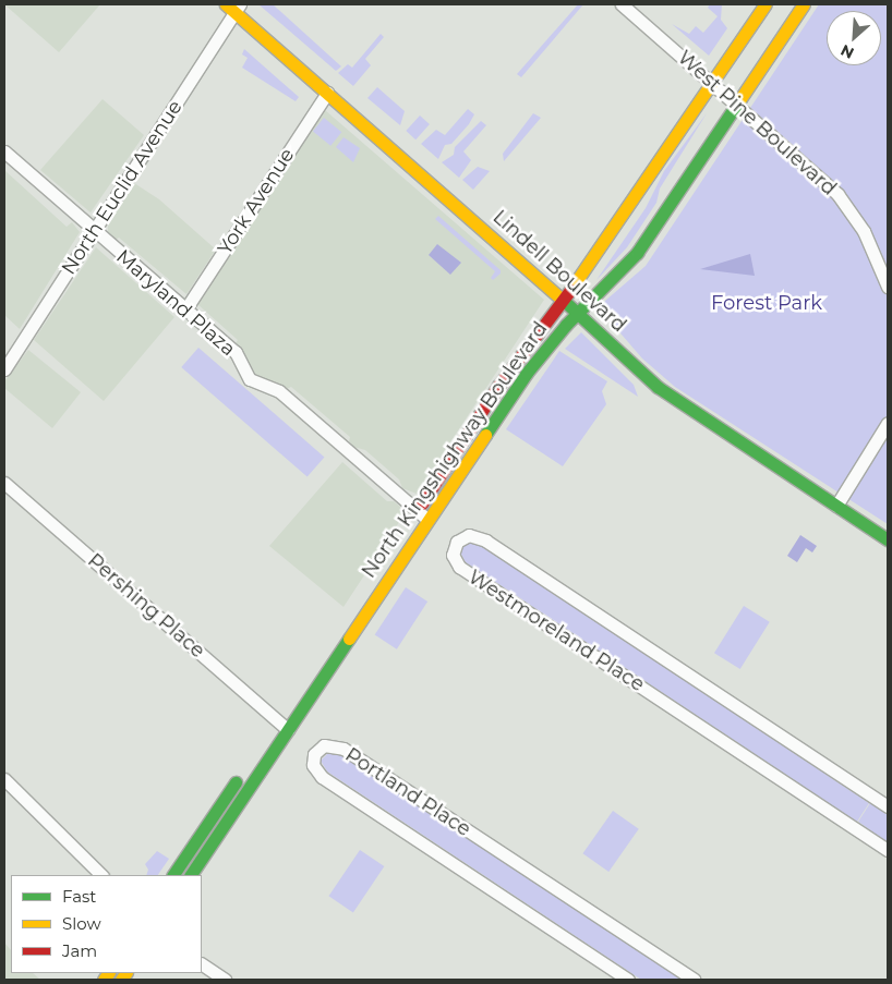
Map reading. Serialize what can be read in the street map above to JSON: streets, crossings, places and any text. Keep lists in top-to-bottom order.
{
  "streets": {
    "main road": ["Lindell Boulevard", "North Kingshighway Boulevard"],
    "street": [
      "West Pine Boulevard",
      "North Euclid Avenue",
      "York Avenue",
      "Maryland Plaza",
      "Pershing Place",
      "Westmoreland Place",
      "Portland Place"
    ]
  },
  "crossings": [
    ["West Pine Boulevard", "North Kingshighway Boulevard"],
    ["North Euclid Avenue", "Lindell Boulevard"],
    ["North Euclid Avenue", "Maryland Plaza"],
    ["York Avenue", "Lindell Boulevard"],
    ["York Avenue", "Maryland Plaza"],
    ["Lindell Boulevard", "North Kingshighway Boulevard"],
    ["Maryland Plaza", "North Kingshighway Boulevard"],
    ["North Kingshighway Boulevard", "Pershing Place"]
  ],
  "parks": ["Forest Park"],
  "legend": ["Fast", "Slow", "Jam"],
  "north": "bottom left"
}
